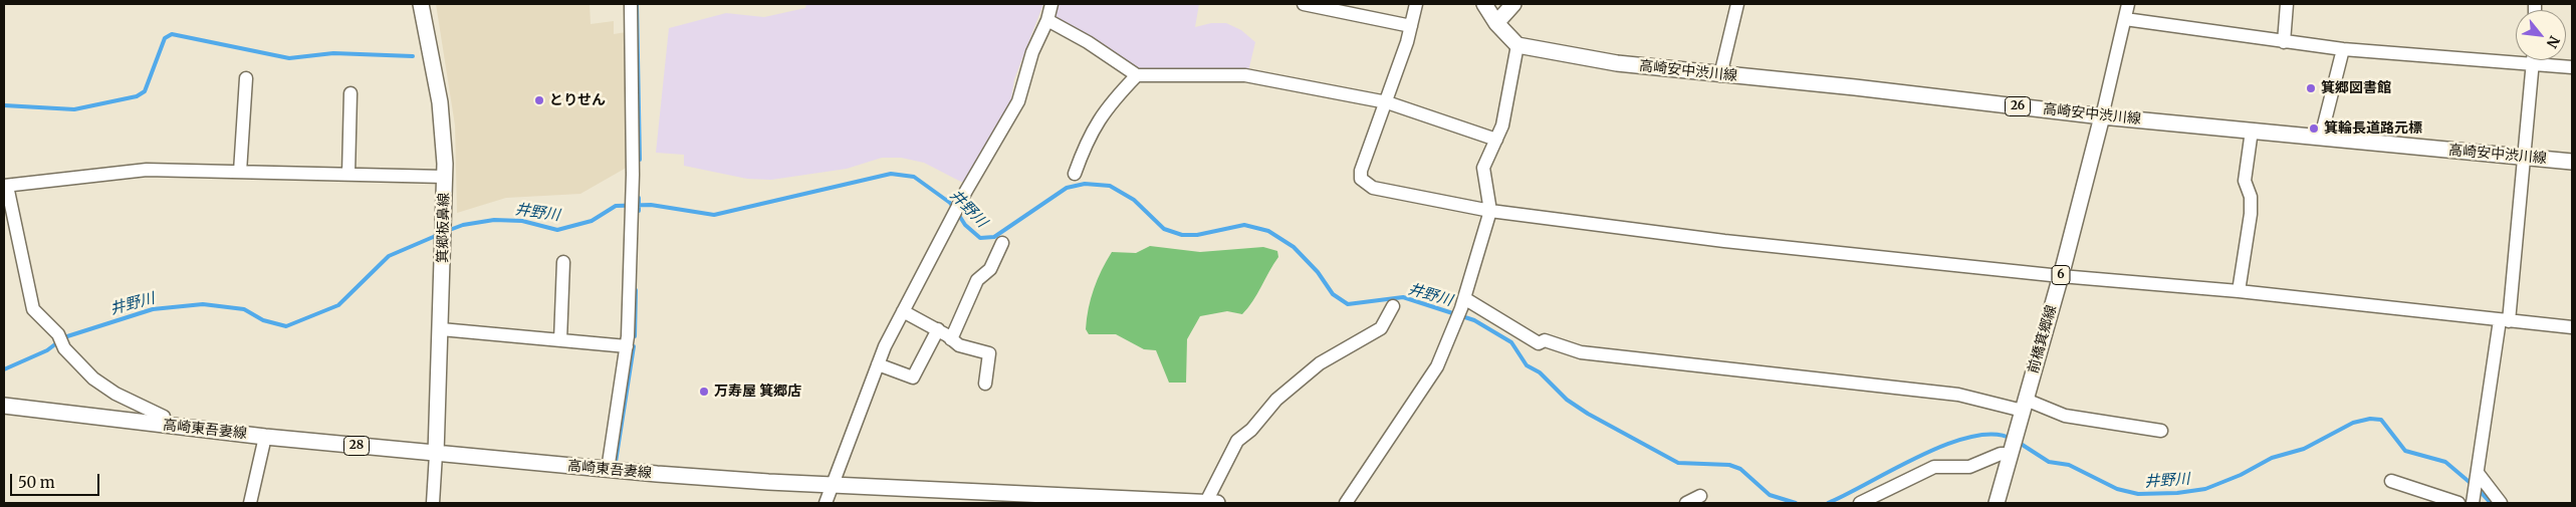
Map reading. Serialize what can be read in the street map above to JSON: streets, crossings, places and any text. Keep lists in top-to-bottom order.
{
  "streets": {
    "main road": [
      "高崎安中渋川線",
      "26",
      "箕郷板鼻線",
      "6",
      "前橋箕郷線",
      "高崎東吾妻線",
      "28"
    ]
  },
  "crossings": [
    ["高崎安中渋川線", "前橋箕郷線"],
    ["箕郷板鼻線", "高崎東吾妻線"]
  ],
  "water": ["井野川"],
  "places": [
    "箕郷図書館",
    "とりせん",
    "箕輪長道路元標",
    "万寿屋 箕郷店"
  ],
  "scale_bar": "50 m",
  "north": "bottom right"
}
